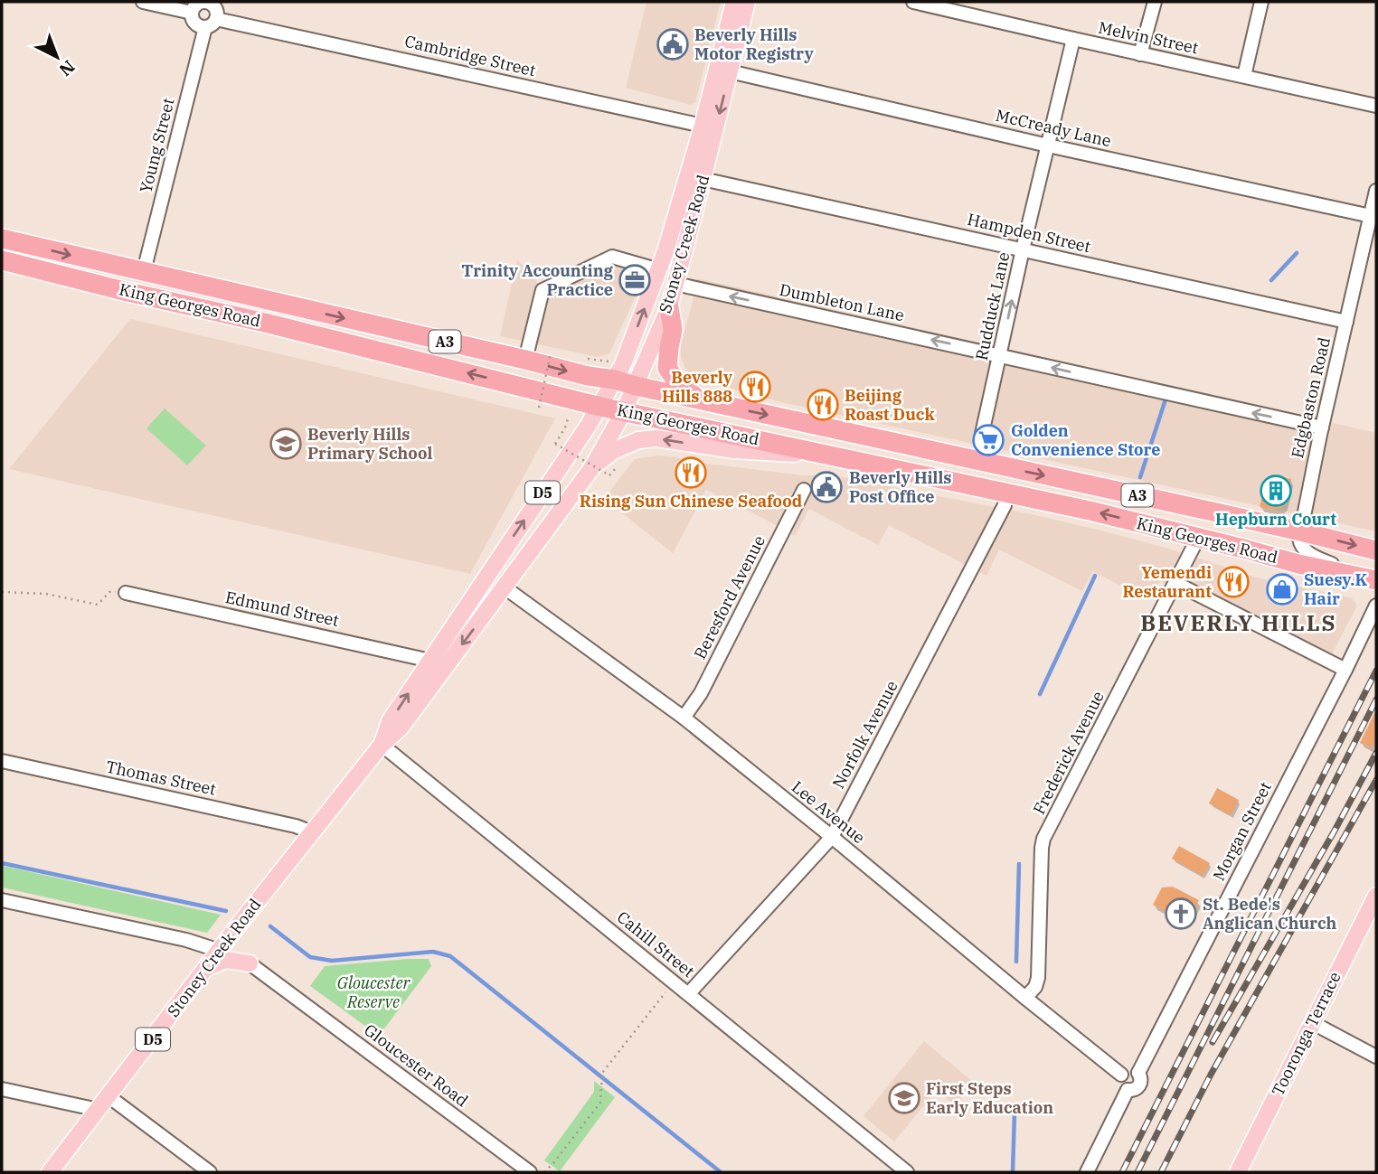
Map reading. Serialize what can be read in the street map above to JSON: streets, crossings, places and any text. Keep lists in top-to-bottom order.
{
  "streets": {
    "highway": ["King Georges Road", "A3"],
    "main road": ["Stoney Creek Road", "D5", "Tooronga Terrace"],
    "street": [
      "Melvin Street",
      "Cambridge Street",
      "McCready Lane",
      "Young Street",
      "Hampden Street",
      "Dumbleton Lane",
      "Rudduck Lane",
      "Edgbaston Road",
      "Beresford Avenue",
      "Edmund Street",
      "Norfolk Avenue",
      "Frederick Avenue",
      "Thomas Street",
      "Lee Avenue",
      "Morgan Street",
      "Cahill Street",
      "Gloucester Road"
    ]
  },
  "crossings": [
    ["Melvin Street", "Rudduck Lane"],
    ["Cambridge Street", "Young Street"],
    ["Cambridge Street", "Stoney Creek Road"],
    ["McCready Lane", "Stoney Creek Road"],
    ["McCready Lane", "Rudduck Lane"],
    ["McCready Lane", "Edgbaston Road"],
    ["Young Street", "King Georges Road"],
    ["Hampden Street", "Stoney Creek Road"],
    ["Hampden Street", "Rudduck Lane"],
    ["Hampden Street", "Edgbaston Road"],
    ["Stoney Creek Road", "Dumbleton Lane"],
    ["Stoney Creek Road", "King Georges Road"],
    ["Stoney Creek Road", "Edmund Street"],
    ["Stoney Creek Road", "Thomas Street"],
    ["Stoney Creek Road", "Lee Avenue"],
    ["Stoney Creek Road", "Cahill Street"],
    ["Dumbleton Lane", "Rudduck Lane"],
    ["Dumbleton Lane", "Edgbaston Road"],
    ["King Georges Road", "Edgbaston Road"],
    ["King Georges Road", "Norfolk Avenue"],
    ["King Georges Road", "Frederick Avenue"],
    ["Beresford Avenue", "Lee Avenue"],
    ["Norfolk Avenue", "Lee Avenue"],
    ["Norfolk Avenue", "Cahill Street"],
    ["Frederick Avenue", "Lee Avenue"],
    ["Lee Avenue", "Morgan Street"]
  ],
  "one_way": ["Dumbleton Lane"],
  "districts": ["BEVERLY HILLS"],
  "parks": ["Gloucester Reserve"],
  "places": {
    "public building": ["Beverly Hills Motor Registry", "Beverly Hills Post Office"],
    "office": ["Trinity Accounting Practice"],
    "restaurant": [
      "Beverly Hills 888",
      "Beijing Roast Duck",
      "Rising Sun Chinese Seafood",
      "Yemendi Restaurant"
    ],
    "supermarket": ["Golden Convenience Store"],
    "school or university": ["Beverly Hills Primary School", "First Steps Early Education"],
    "building": ["Hepburn Court"],
    "shop": ["Suesy.K Hair"],
    "church": ["St. Bede's Anglican Church"]
  },
  "north": "bottom right"
}
